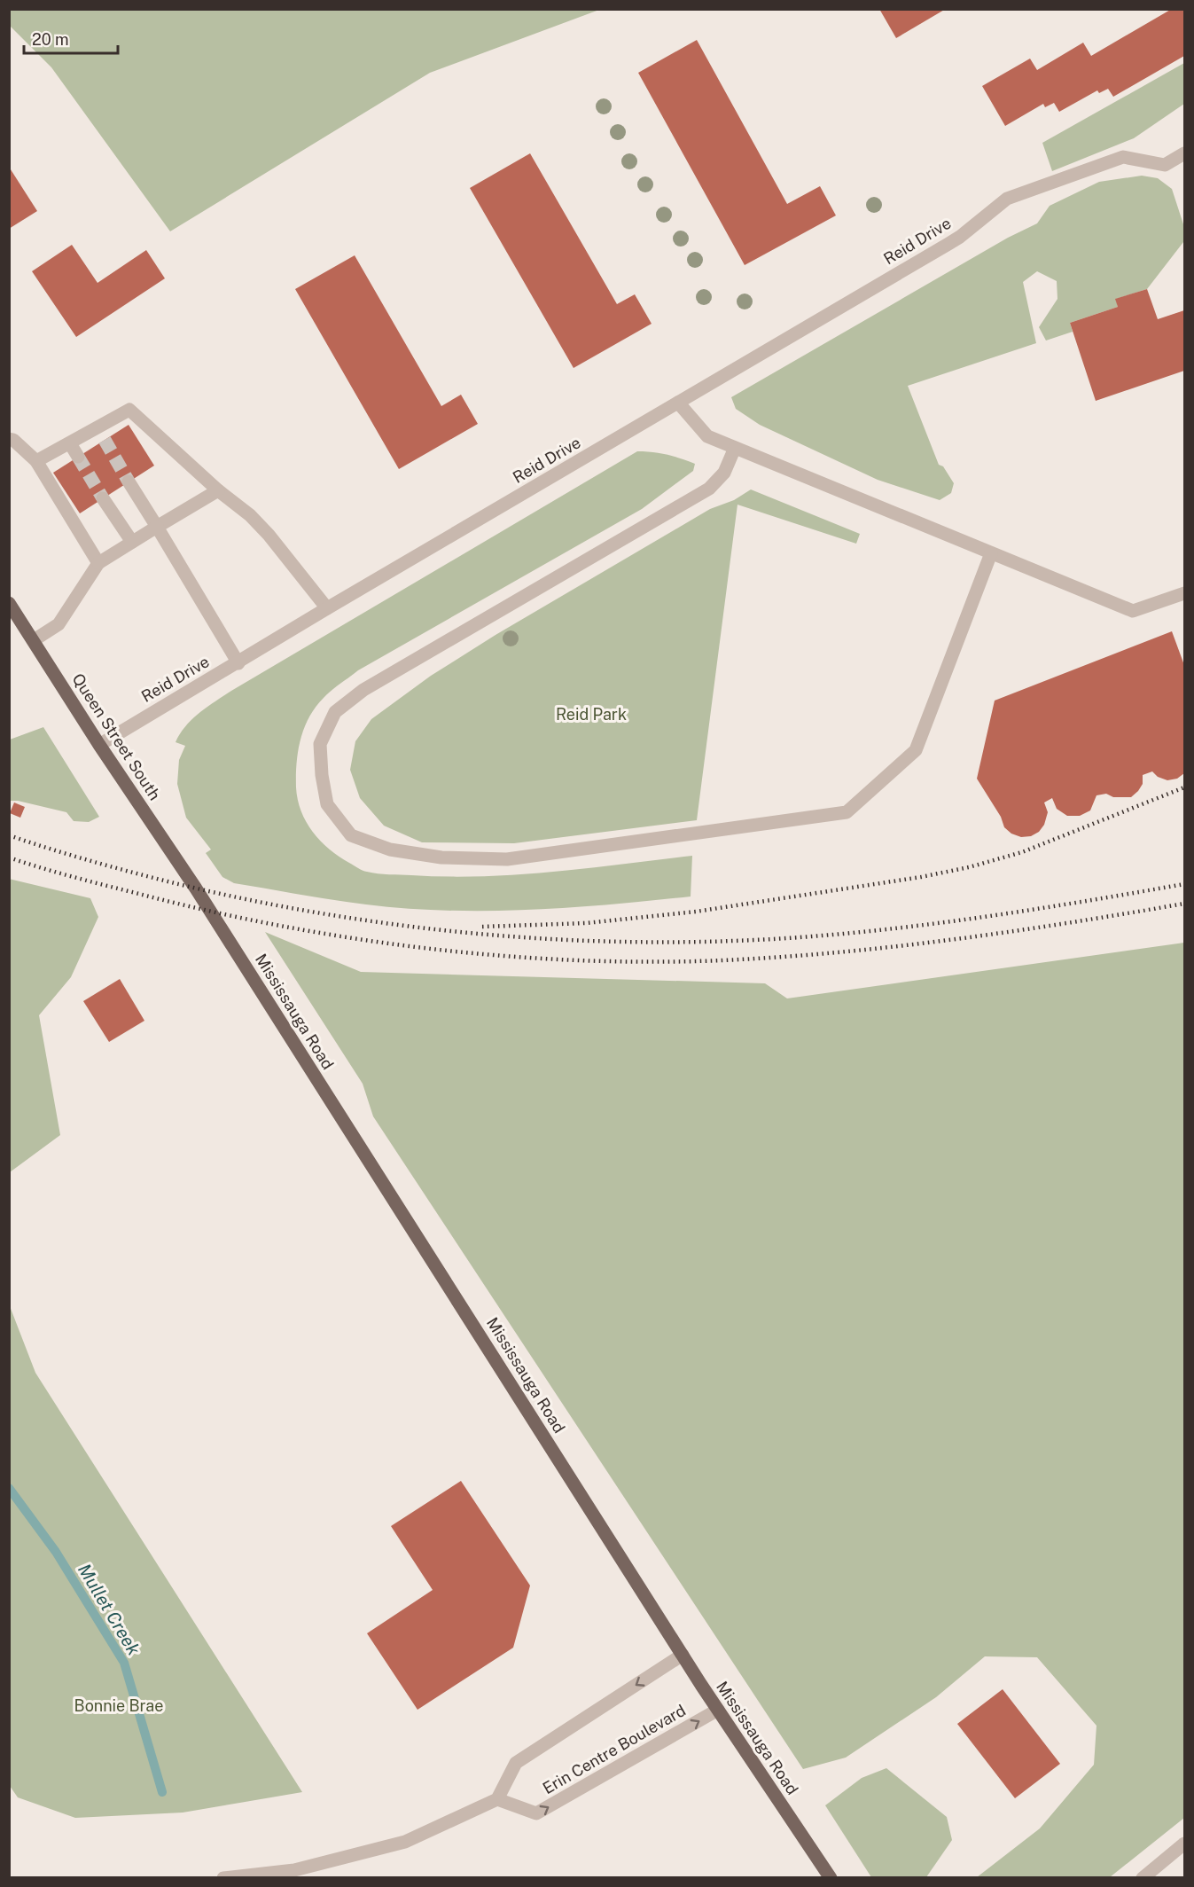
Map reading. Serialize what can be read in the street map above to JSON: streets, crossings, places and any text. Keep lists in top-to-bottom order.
{
  "streets": {
    "main road": ["Queen Street South", "Mississauga Road"],
    "street": ["Reid Drive", "Erin Centre Boulevard"]
  },
  "crossings": [
    ["Reid Drive", "Queen Street South"],
    ["Queen Street South", "Mississauga Road"],
    ["Mississauga Road", "Erin Centre Boulevard"]
  ],
  "water": ["Mullet Creek"],
  "parks": ["Reid Park", "Bonnie Brae"],
  "scale_bar": "20 m"
}
